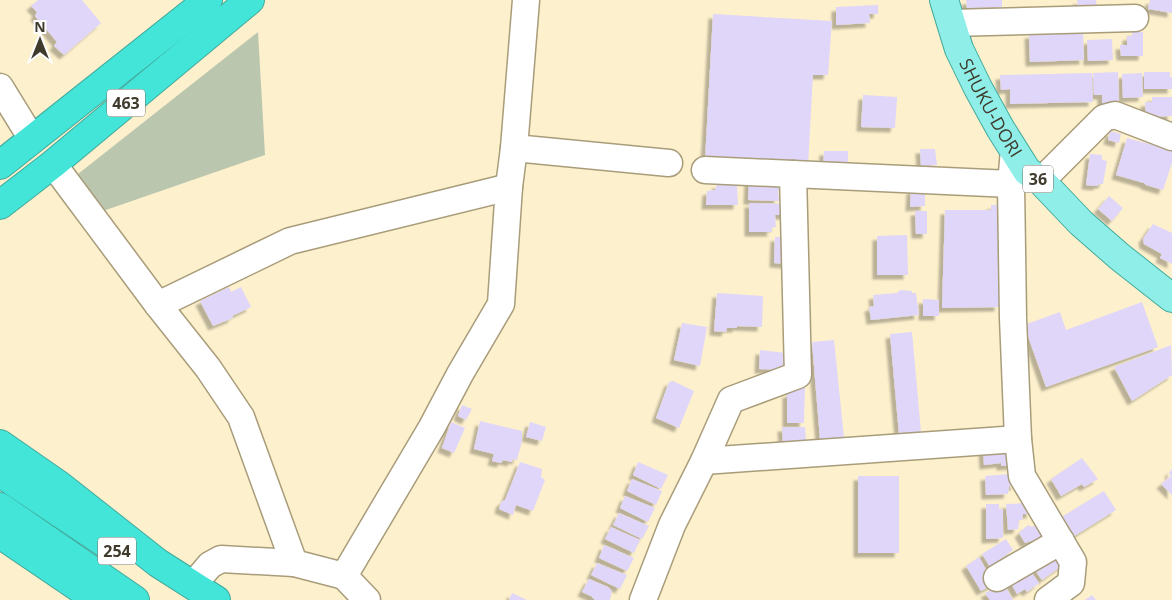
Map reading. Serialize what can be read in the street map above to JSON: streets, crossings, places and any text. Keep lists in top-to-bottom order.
{
  "streets": {
    "highway": ["463", "254"],
    "main road": ["SHUKU-DORI", "36"]
  },
  "north": "top"
}
